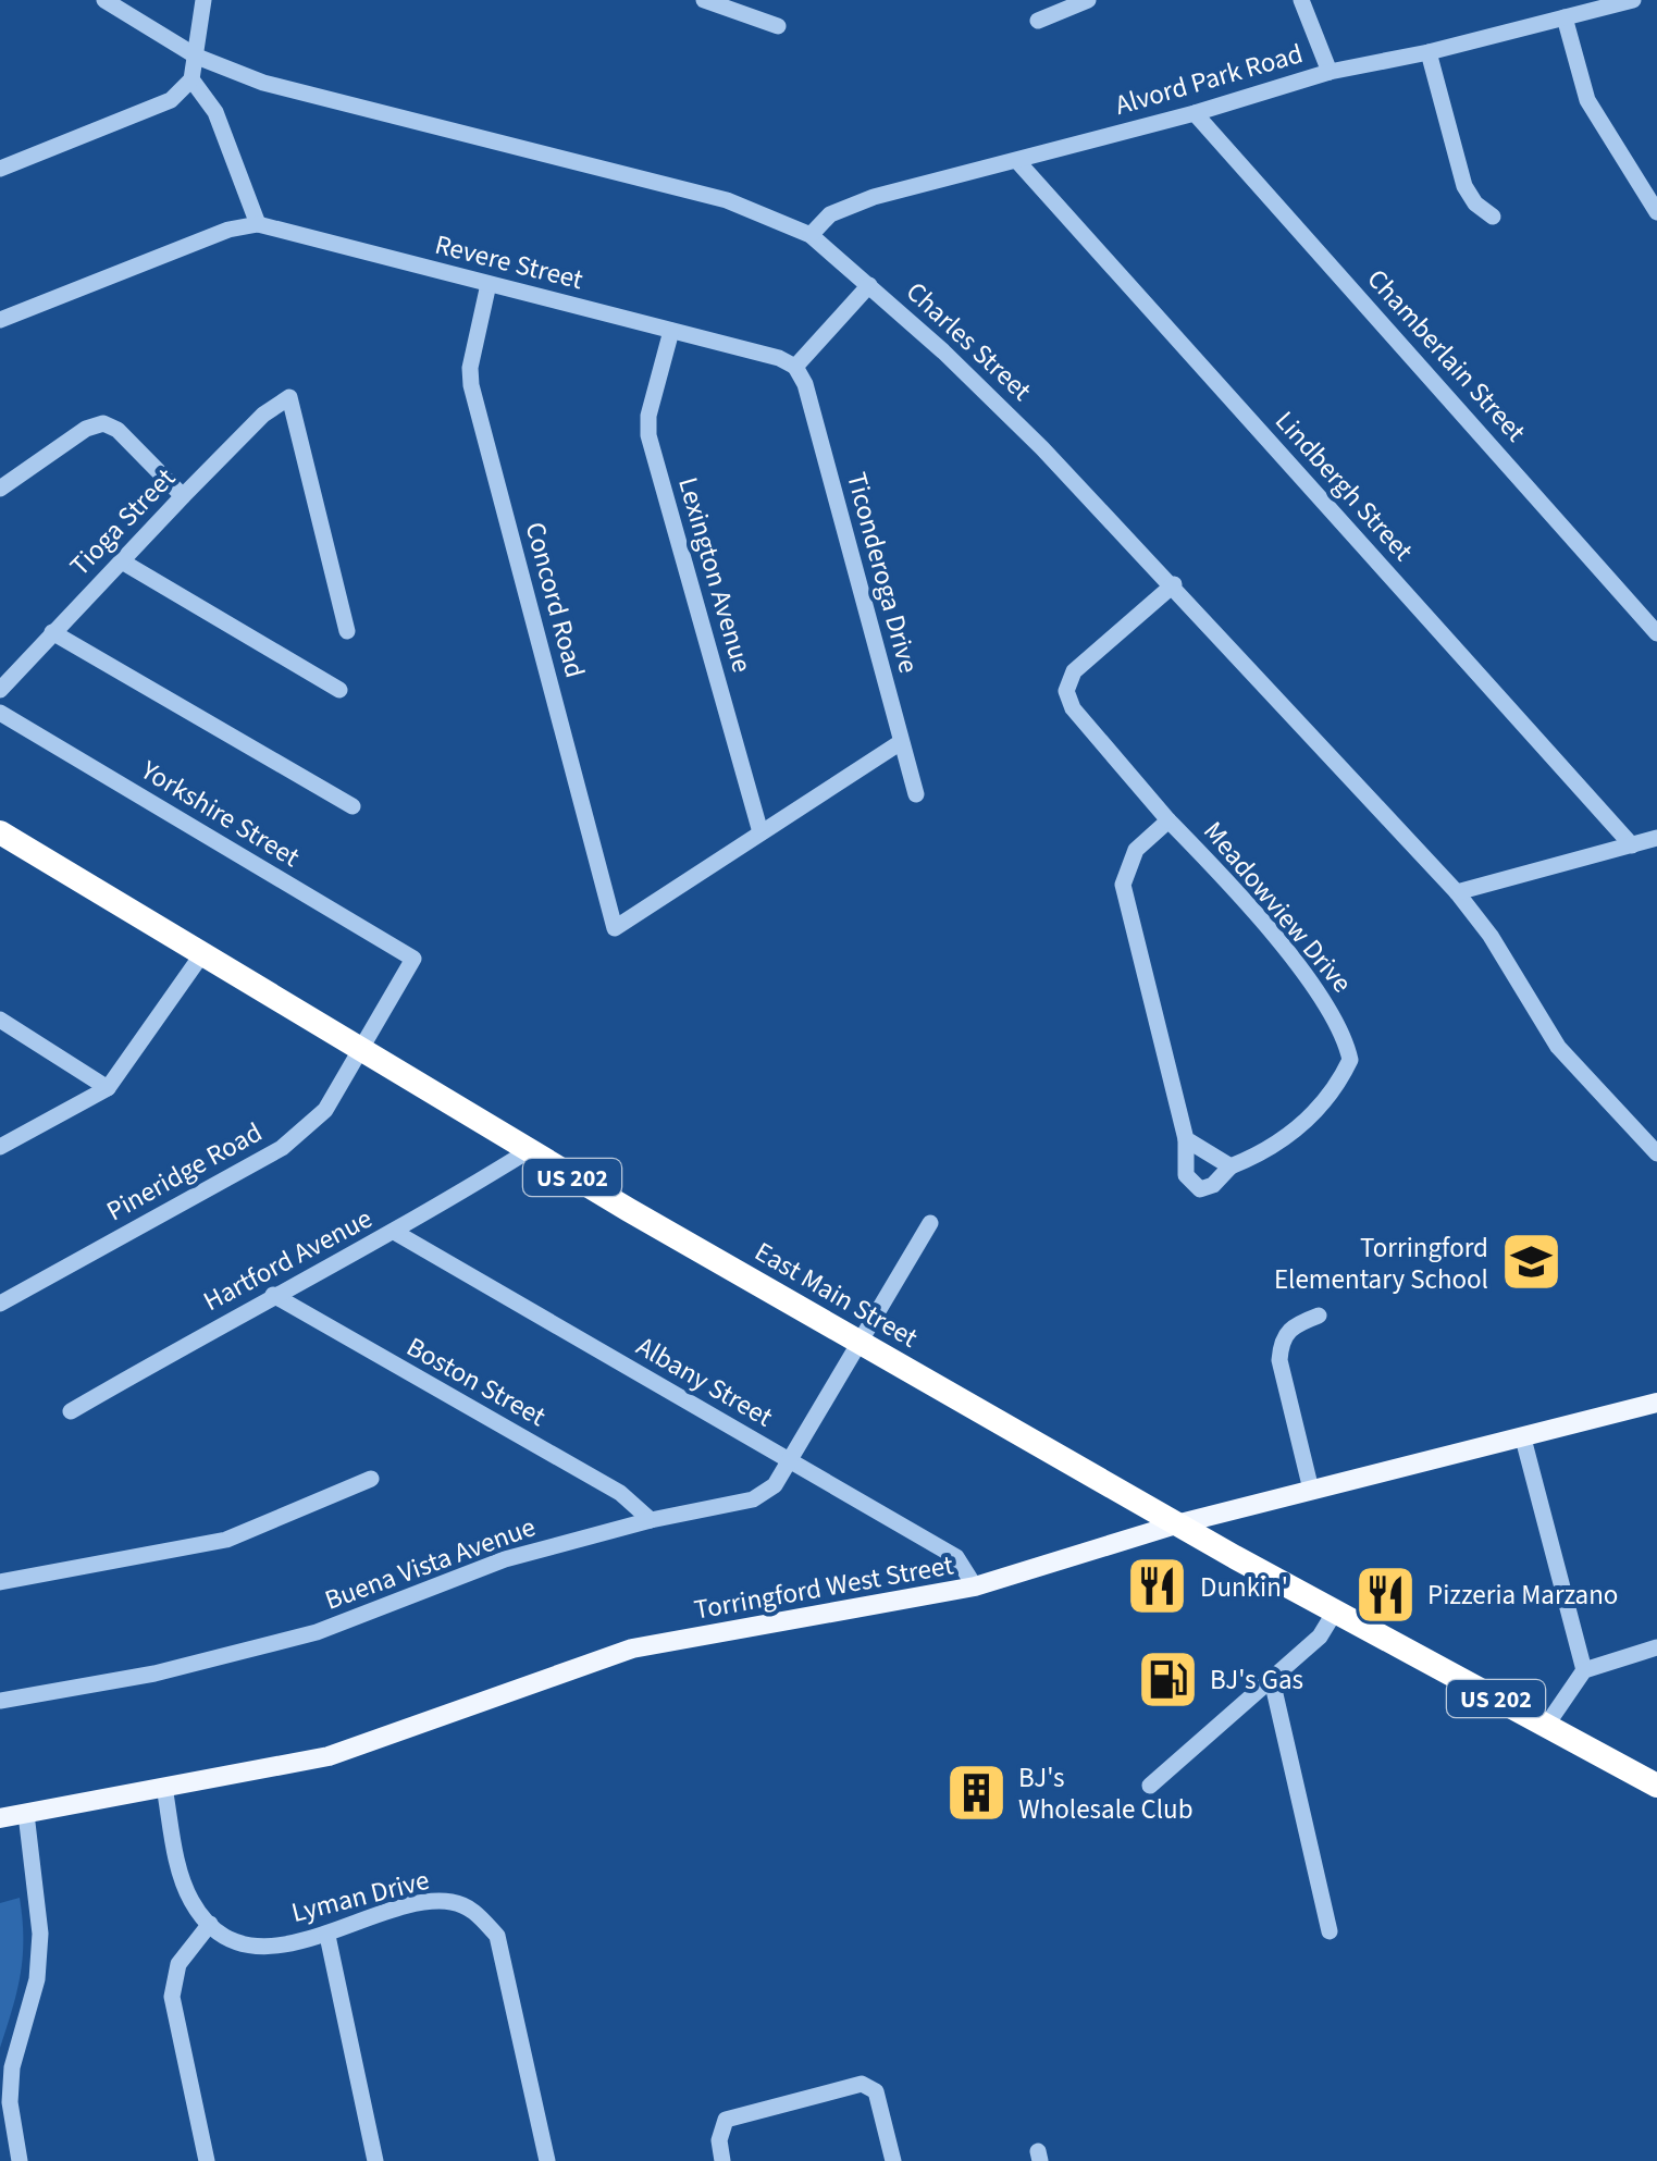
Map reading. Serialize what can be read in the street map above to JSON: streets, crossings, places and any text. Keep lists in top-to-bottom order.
{
  "streets": {
    "highway": ["US 202", "East Main Street"],
    "main road": ["Torringford West Street"],
    "street": [
      "Alvord Park Road",
      "Revere Street",
      "Charles Street",
      "Chamberlain Street",
      "Lindbergh Street",
      "Tioga Street",
      "Ticonderoga Drive",
      "Lexington Avenue",
      "Concord Road",
      "Yorkshire Street",
      "Meadowview Drive",
      "Pineridge Road",
      "Hartford Avenue",
      "Boston Street",
      "Albany Street",
      "Buena Vista Avenue",
      "Lyman Drive"
    ]
  },
  "crossings": [
    ["Alvord Park Road", "Charles Street"],
    ["Alvord Park Road", "Chamberlain Street"],
    ["Alvord Park Road", "Lindbergh Street"],
    ["Revere Street", "Ticonderoga Drive"],
    ["Revere Street", "Lexington Avenue"],
    ["Revere Street", "Concord Road"],
    ["Charles Street", "Meadowview Drive"],
    ["Lexington Avenue", "Concord Road"],
    ["Yorkshire Street", "Pineridge Road"],
    ["Pineridge Road", "East Main Street"],
    ["Hartford Avenue", "East Main Street"],
    ["Hartford Avenue", "Boston Street"],
    ["Hartford Avenue", "Albany Street"],
    ["East Main Street", "Buena Vista Avenue"],
    ["East Main Street", "Torringford West Street"],
    ["Boston Street", "Buena Vista Avenue"],
    ["Albany Street", "Buena Vista Avenue"],
    ["Albany Street", "Torringford West Street"]
  ],
  "places": {
    "school or university": ["Torringford Elementary School"],
    "restaurant": ["Dunkin'", "Pizzeria Marzano"],
    "fuel station": ["BJ's Gas"],
    "building": ["BJ's Wholesale Club"]
  }
}
